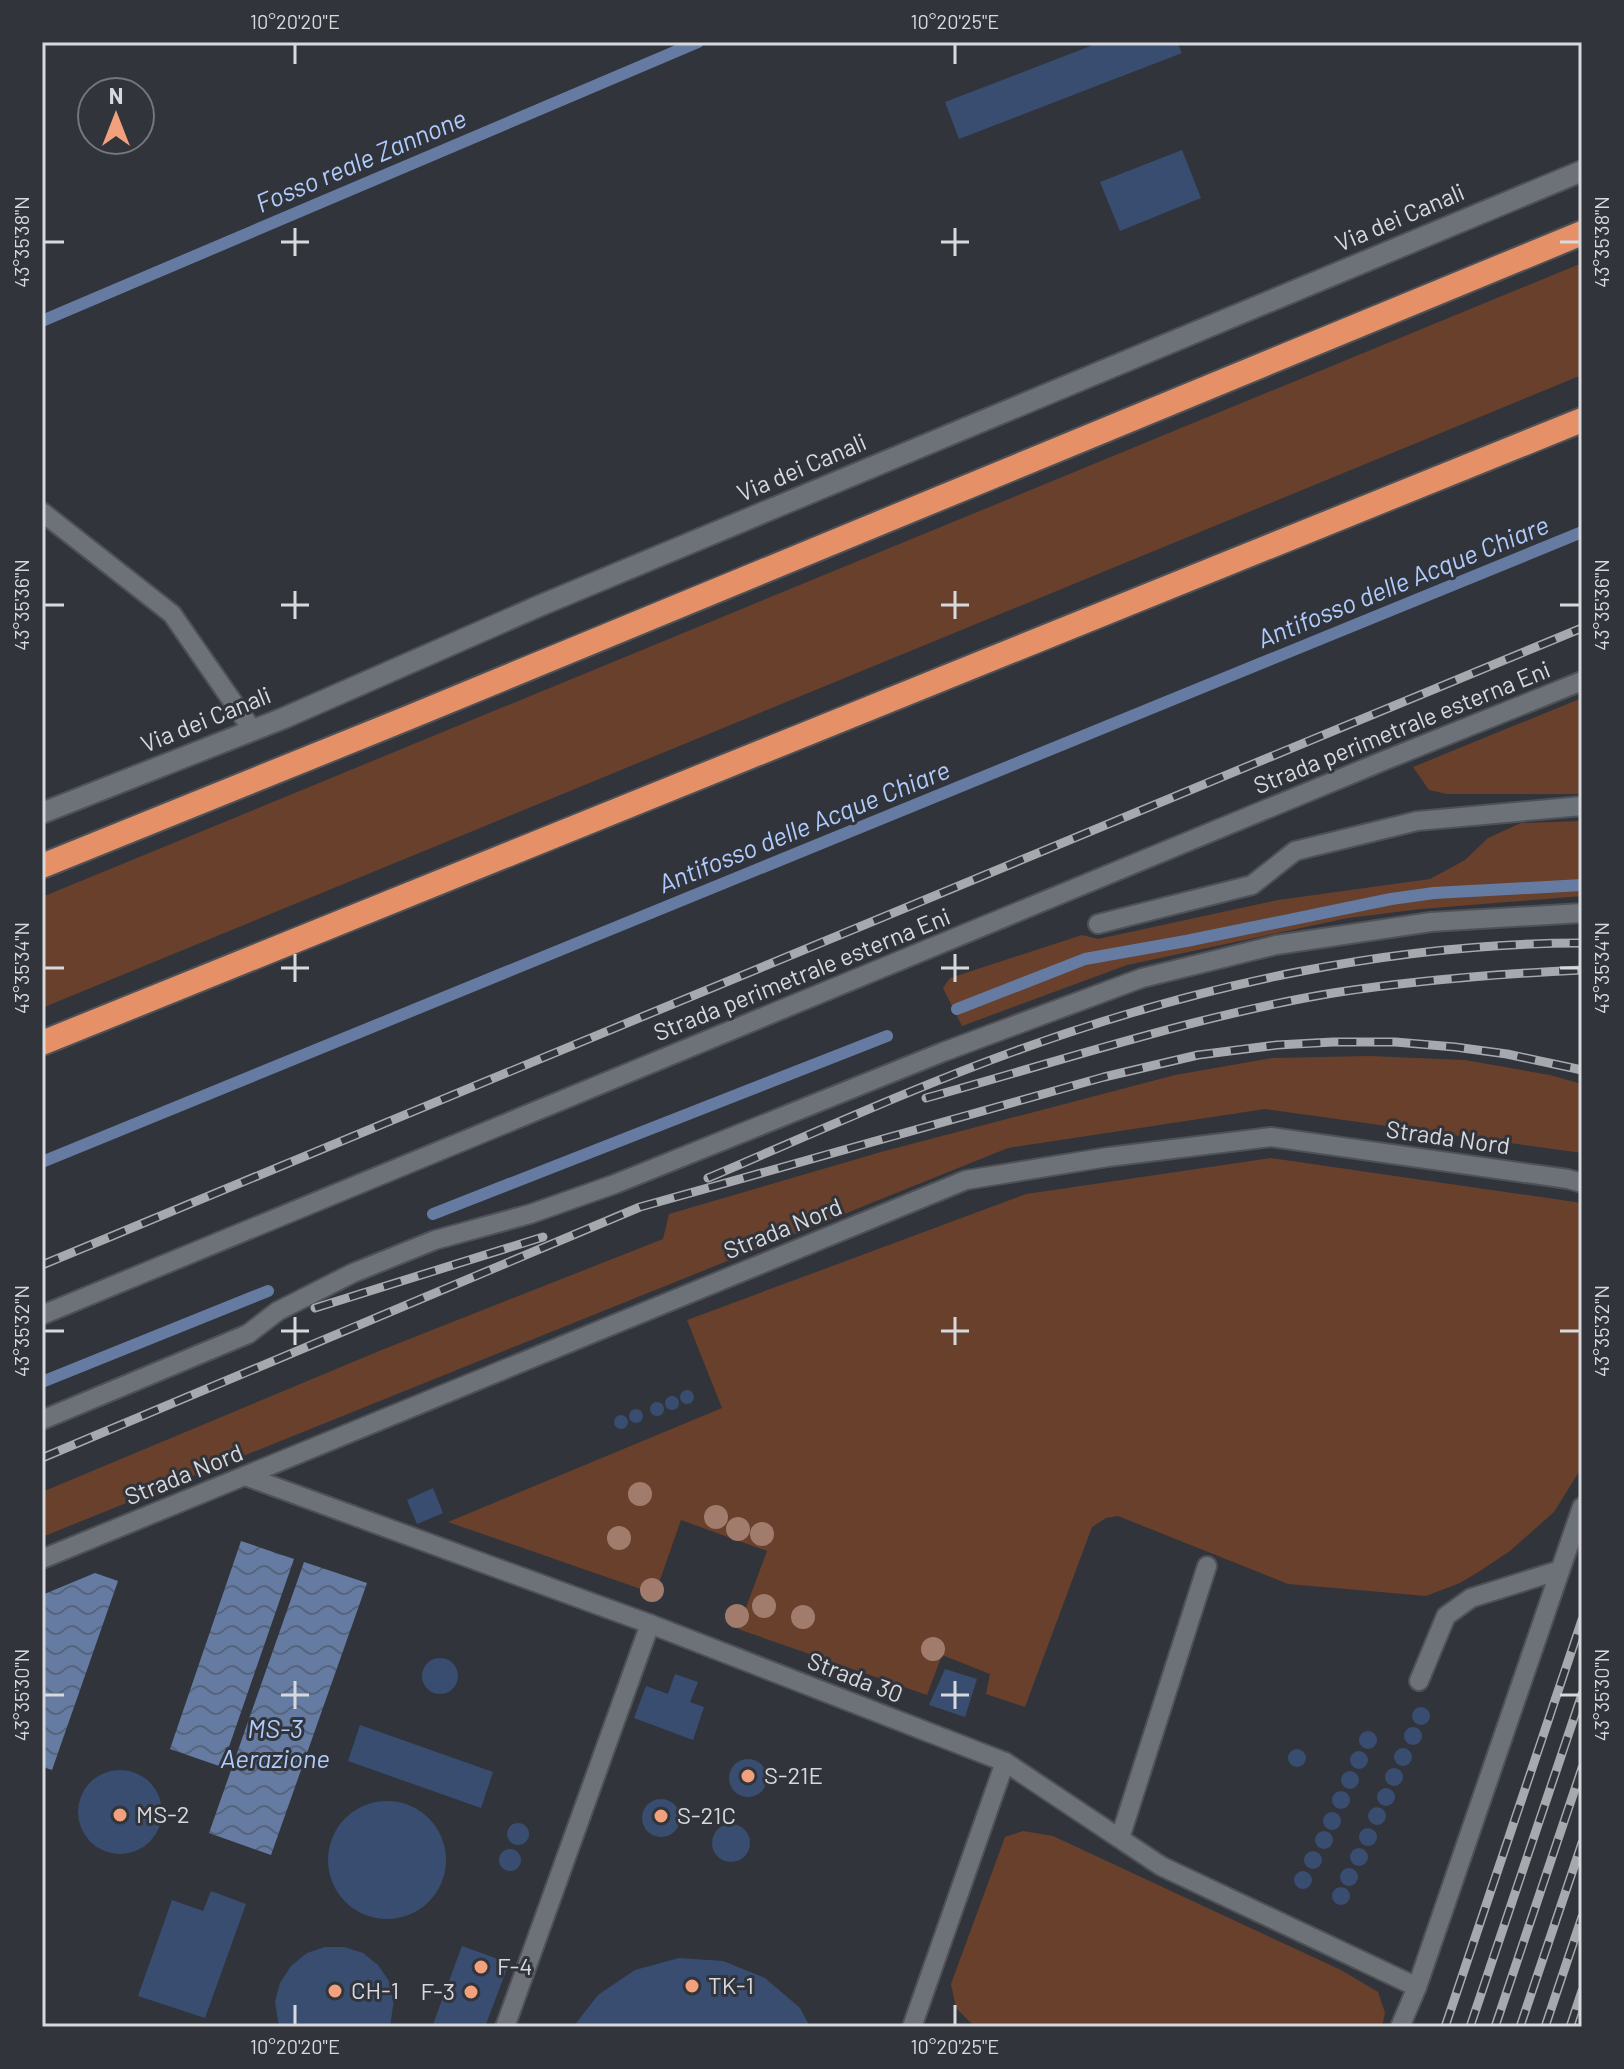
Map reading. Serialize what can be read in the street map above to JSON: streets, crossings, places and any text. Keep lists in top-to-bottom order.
{
  "streets": {
    "street": ["Via dei Canali"],
    "lane": ["Strada perimetrale esterna Eni", "Strada Nord", "Strada 30"]
  },
  "crossings": [
    ["Strada Nord", "Strada 30"]
  ],
  "water": ["Fosso reale Zannone", "Antifosso delle Acque Chiare", "MS-3 Aerazione"],
  "places": [
    "S-21E",
    "MS-2",
    "S-21C",
    "F-4",
    "TK-1",
    "CH-1",
    "F-3"
  ],
  "north": "top",
  "coordinates": [
    "10°20'20\"E",
    "10°20'25\"E",
    "43°35'38\"N",
    "43°35'36\"N",
    "43°35'34\"N",
    "43°35'32\"N",
    "43°35'30\"N"
  ]
}
